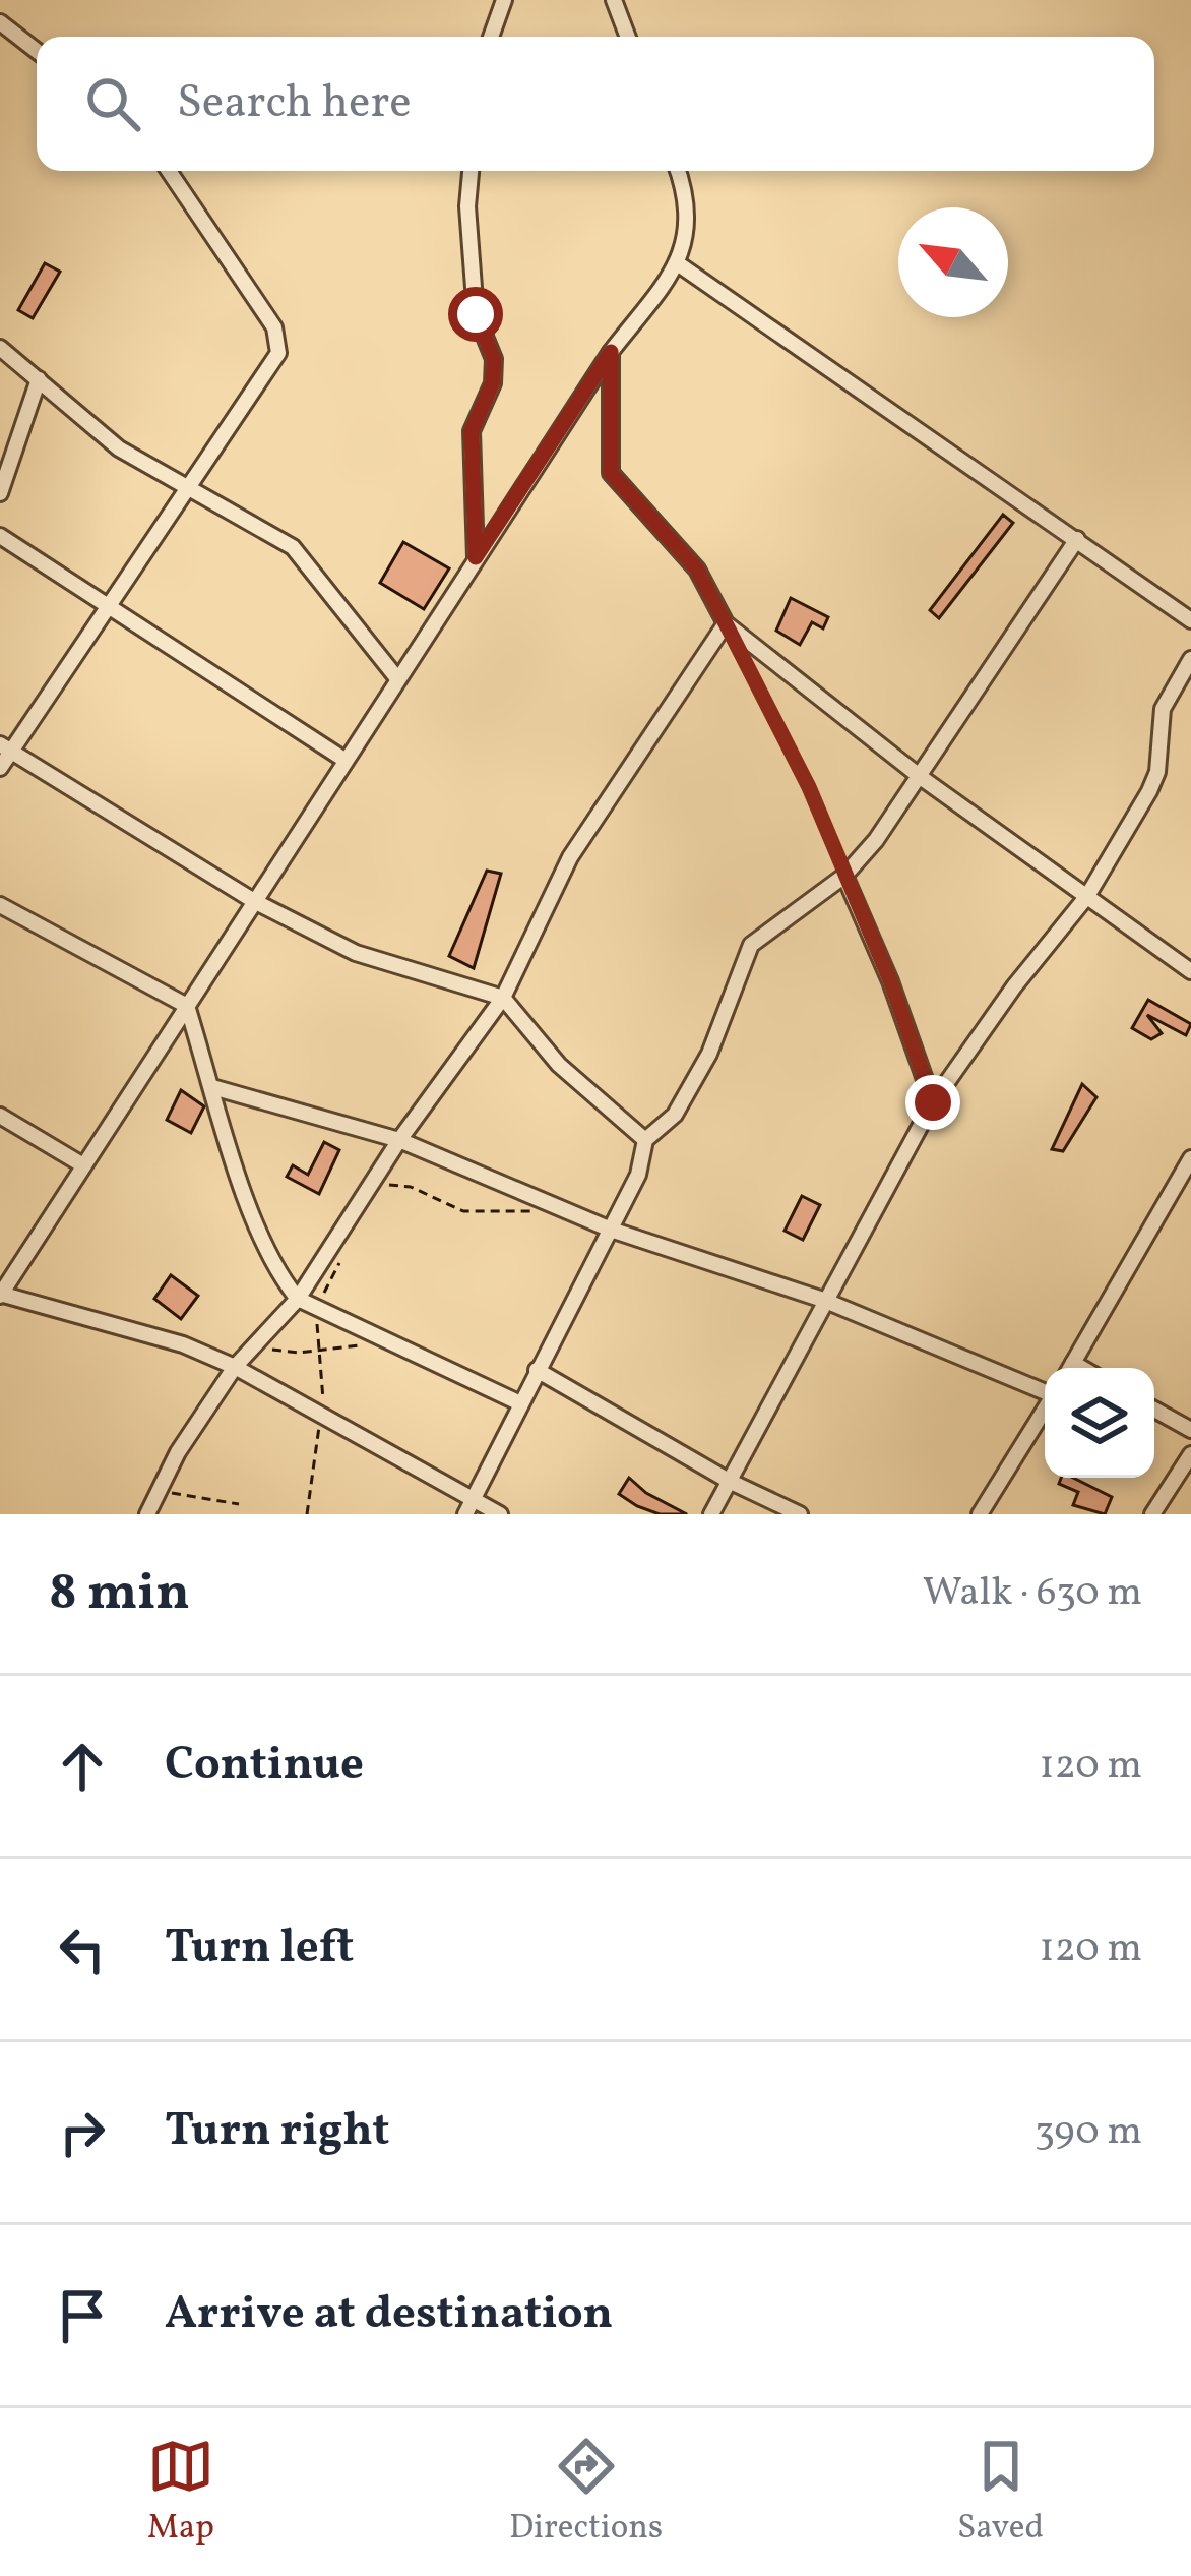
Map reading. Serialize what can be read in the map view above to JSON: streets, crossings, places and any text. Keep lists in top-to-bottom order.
{
  "north": "top left",
  "page": {
    "search": "Search here",
    "heading": ["8 min", "Walk · 630 m"],
    "list": [
      ["Continue", "120 m"],
      ["Turn left", "120 m"],
      ["Turn right", "390 m"],
      "Arrive at destination"
    ],
    "nav": ["Map", "Directions", "Saved"]
  }
}
